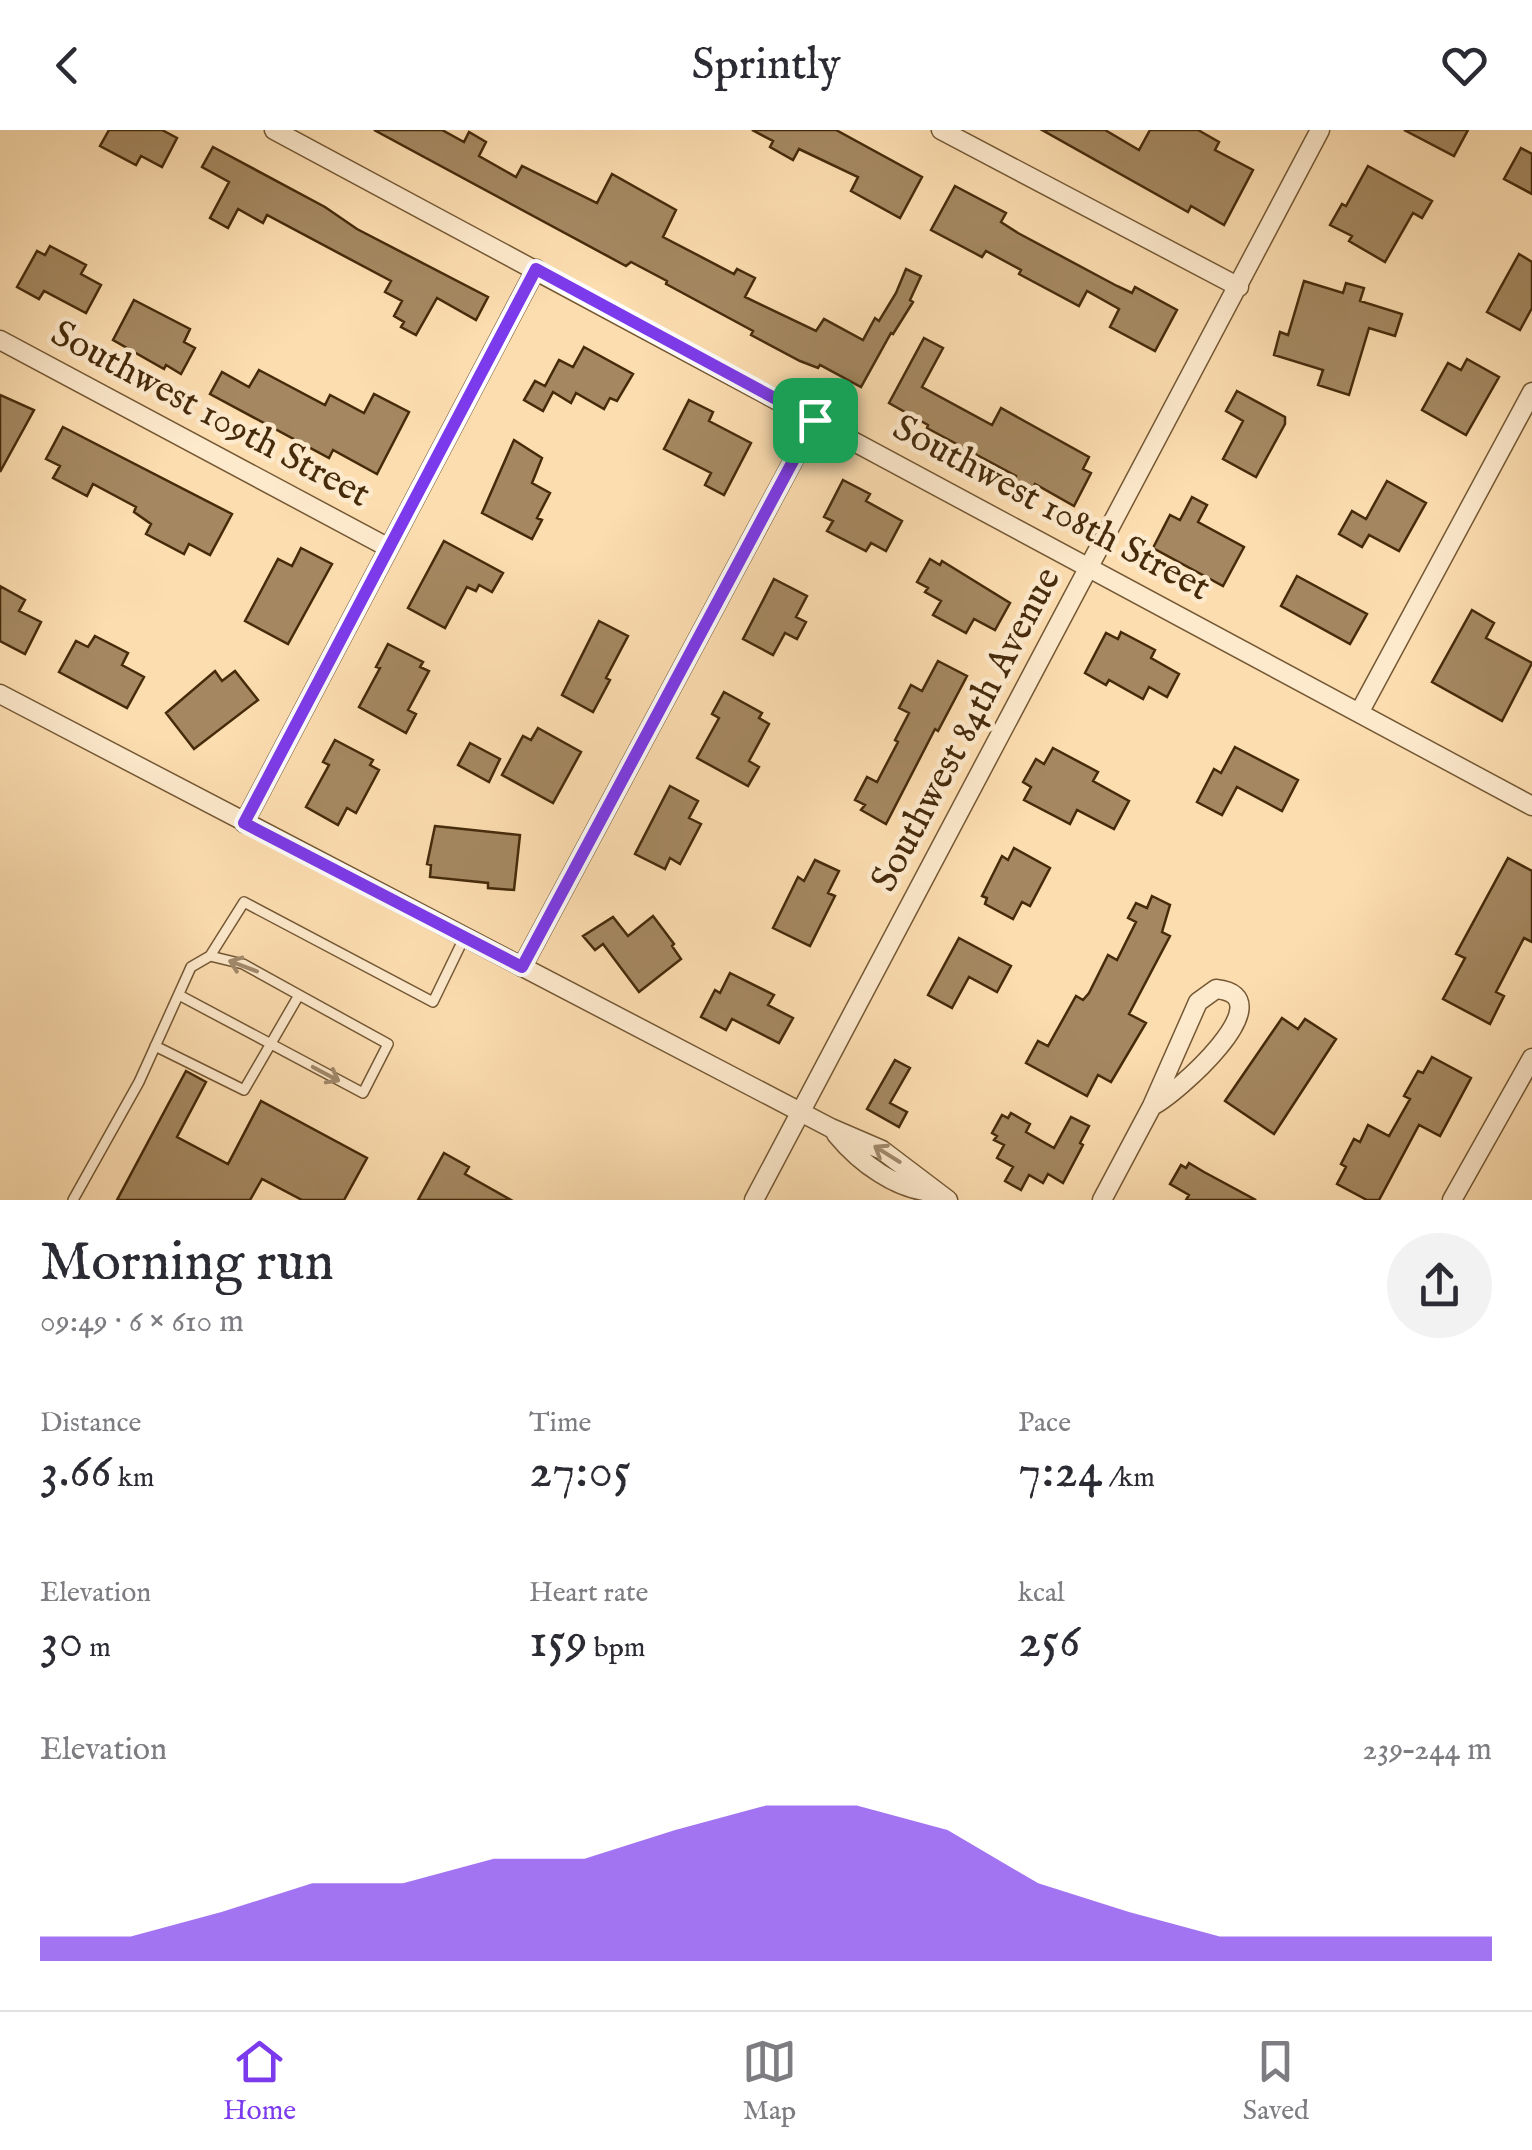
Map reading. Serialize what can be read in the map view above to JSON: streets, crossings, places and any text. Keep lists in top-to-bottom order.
{
  "streets": {
    "street": ["Southwest 109th Street", "Southwest 108th Street", "Southwest 84th Avenue"]
  },
  "crossings": [
    ["Southwest 108th Street", "Southwest 84th Avenue"]
  ],
  "page": {
    "header": "Sprintly",
    "heading": ["Morning run", "09:49 · 6 × 610 m"],
    "stats": [
      ["Distance", "3.66 km"],
      ["Time", "27:05"],
      ["Pace", "7:24 /km"],
      ["Elevation", "30 m"],
      ["Heart rate", "159 bpm"],
      ["kcal", "256"]
    ],
    "chart": ["Elevation", "239–244 m"],
    "tabs": ["Home", "Map", "Saved"]
  }
}
